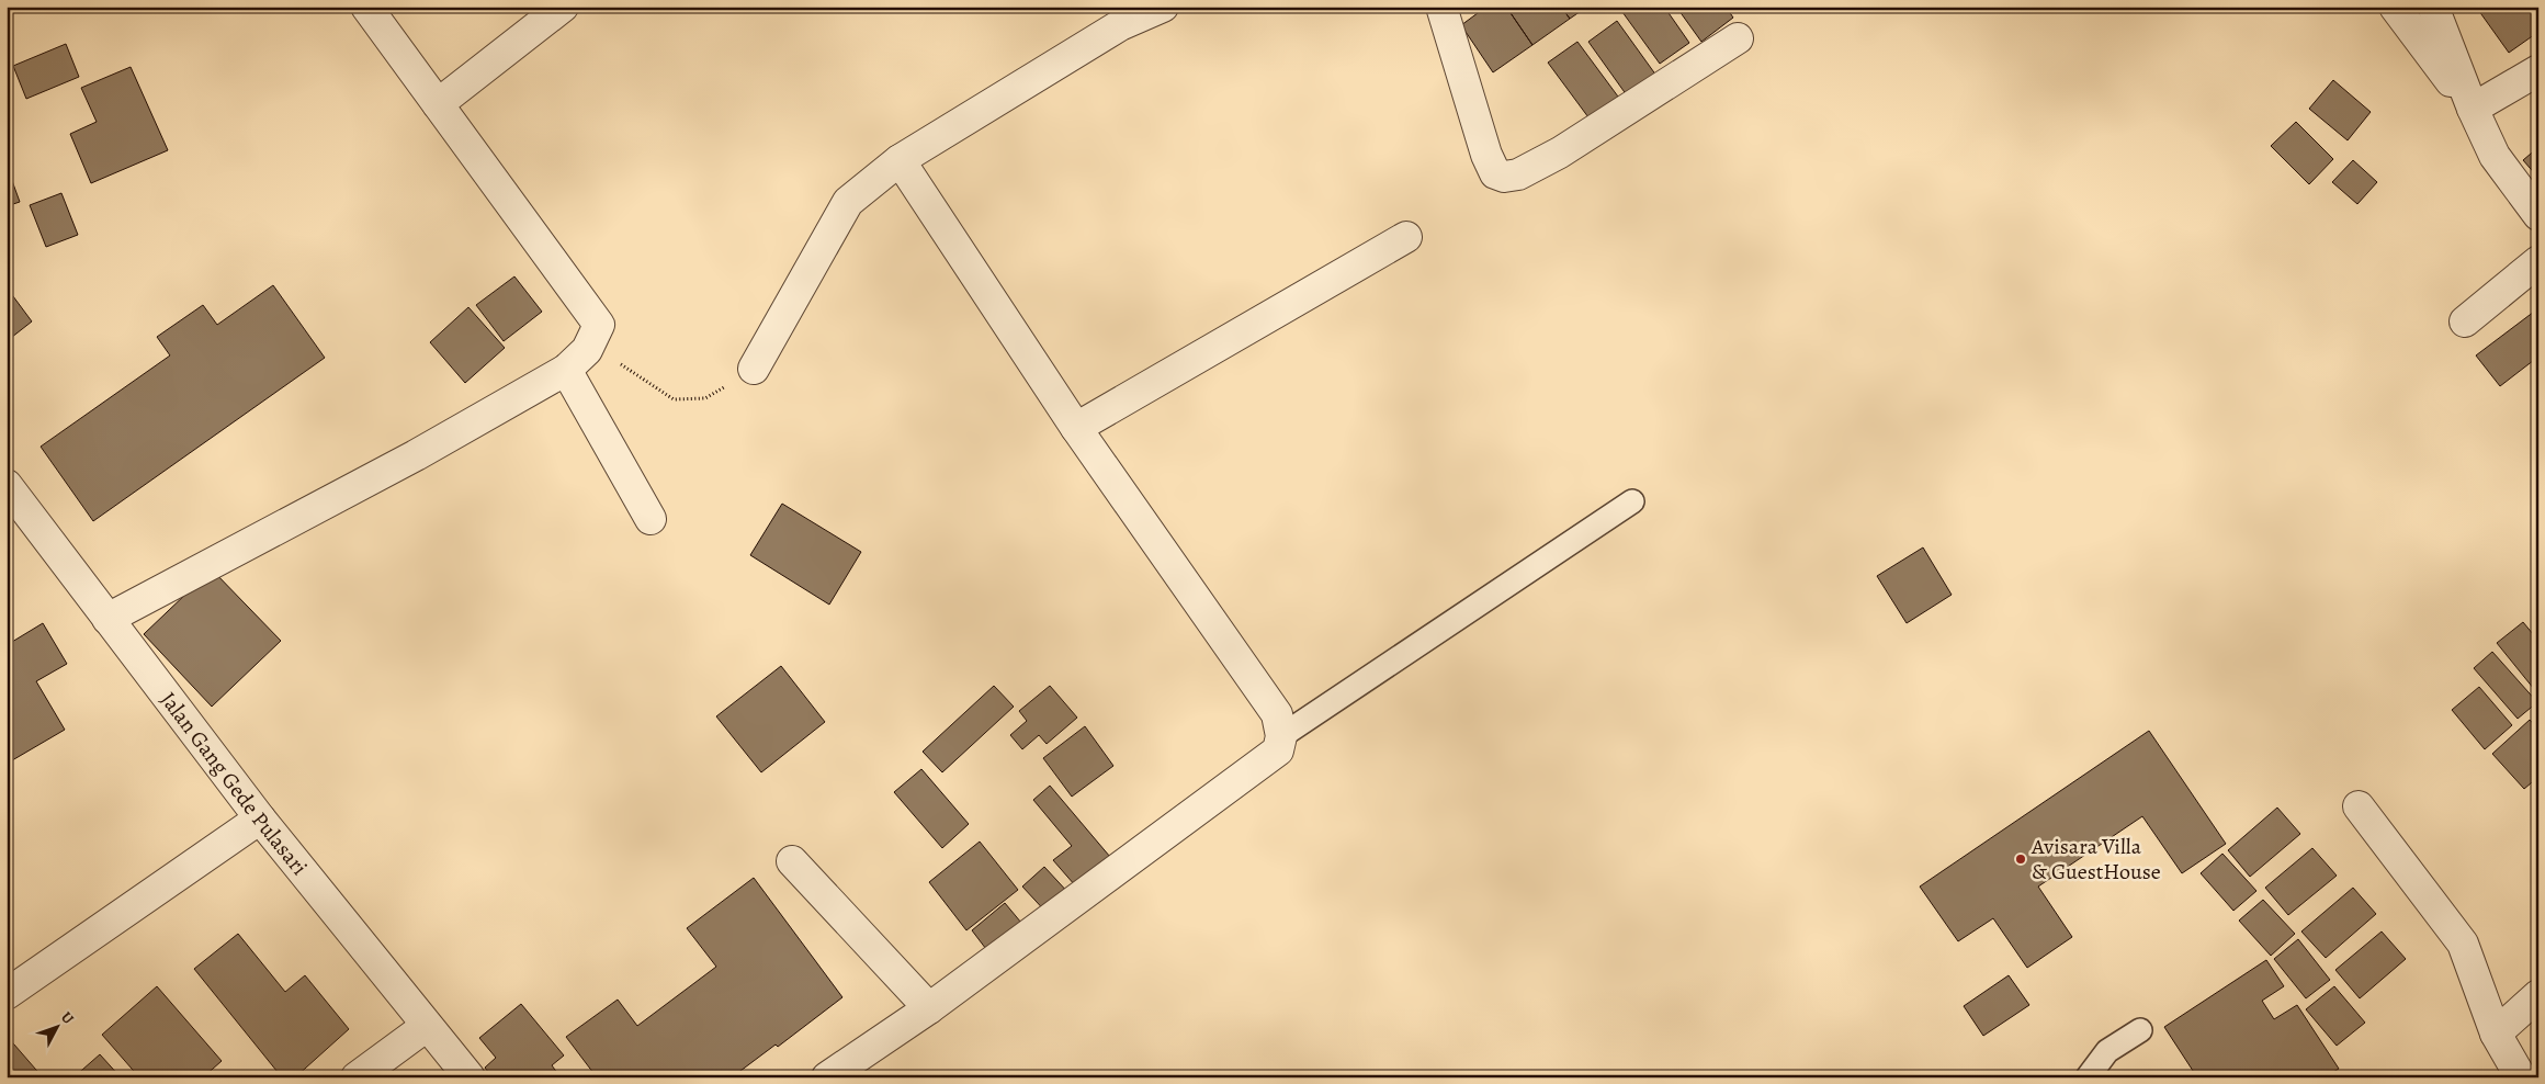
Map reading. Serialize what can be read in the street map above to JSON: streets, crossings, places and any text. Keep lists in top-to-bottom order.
{
  "streets": {
    "street": ["Jalan Gang Gede Pulasari"]
  },
  "places": ["Avisara Villa & GuestHouse"],
  "north": "top right"
}
